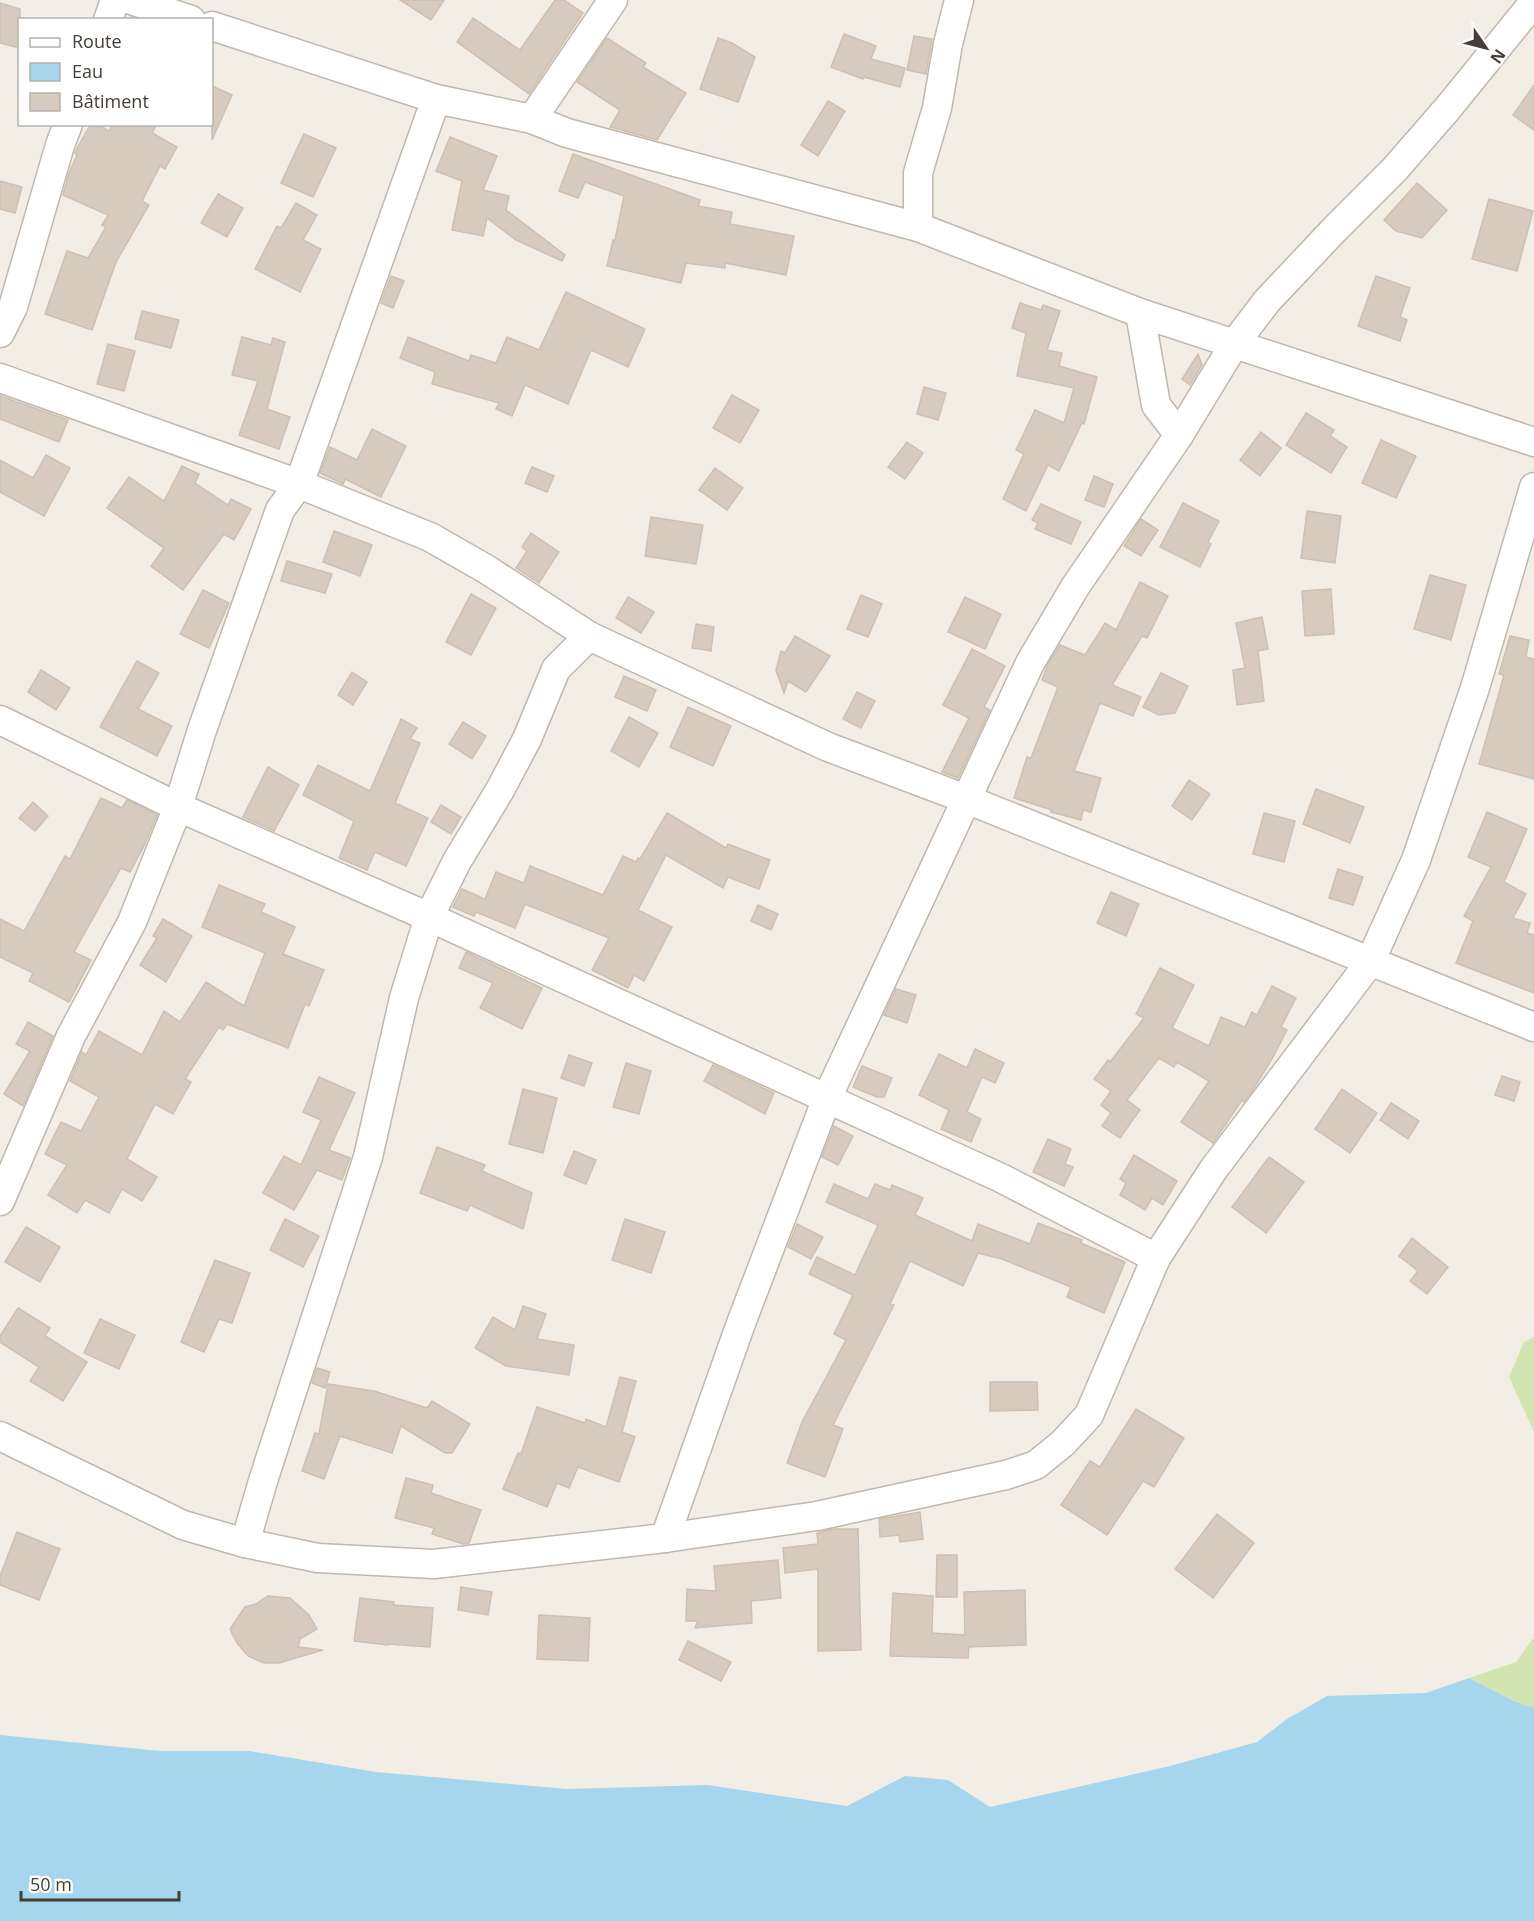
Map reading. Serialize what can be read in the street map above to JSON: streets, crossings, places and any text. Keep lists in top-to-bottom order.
{
  "legend": ["Route", "Eau", "Bâtiment"],
  "scale_bar": "50 m",
  "north": "bottom right"
}
